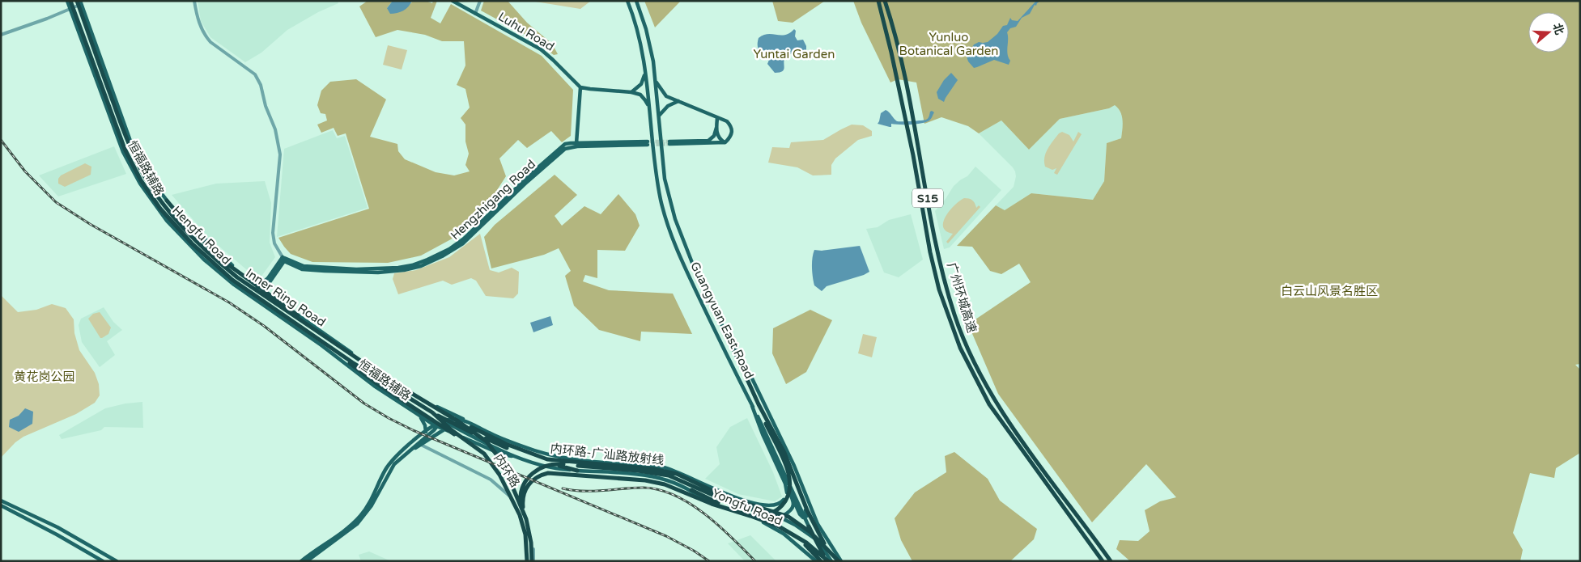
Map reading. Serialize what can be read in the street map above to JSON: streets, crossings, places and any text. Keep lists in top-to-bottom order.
{
  "streets": {
    "highway": [
      "S15",
      "Inner Ring Road",
      "广州环城高速",
      "内环路-广汕路放射线",
      "内环路"
    ],
    "main road": [
      "Luhu Road",
      "恒福路辅路",
      "Hengzhigang Road",
      "Hengfu Road",
      "Guangyuan East Road",
      "Yongfu Road"
    ]
  },
  "crossings": [
    ["恒福路辅路", "Hengfu Road"],
    ["恒福路辅路", "Inner Ring Road"],
    ["恒福路辅路", "内环路-广汕路放射线"],
    ["恒福路辅路", "Yongfu Road"],
    ["Hengfu Road", "Inner Ring Road"],
    ["Hengfu Road", "Yongfu Road"],
    ["Inner Ring Road", "内环路-广汕路放射线"],
    ["Inner Ring Road", "内环路"],
    ["Guangyuan East Road", "内环路-广汕路放射线"]
  ],
  "parks": [
    "Yunluo Botanical Garden",
    "Yuntai Garden",
    "白云山风景名胜区",
    "黄花岗公园"
  ],
  "north": "right"
}
